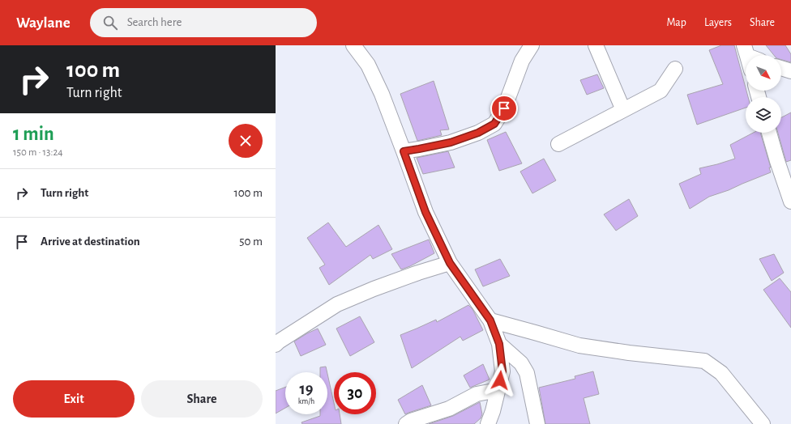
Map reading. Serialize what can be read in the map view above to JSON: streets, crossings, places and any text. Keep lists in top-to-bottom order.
{
  "north": "bottom right",
  "page": {
    "header": "Waylane",
    "search": "Search here",
    "nav": ["Map", "Layers", "Share"],
    "turn": ["100 m", "Turn right"],
    "heading": ["1 min", "150 m · 13:24"],
    "list": [
      {
        "name": "Turn right",
        "value": "100 m"
      },
      {
        "name": "Arrive at destination",
        "value": "50 m"
      }
    ],
    "speed": "19 km/h",
    "limit": "30",
    "buttons": ["Exit", "Share"]
  }
}
